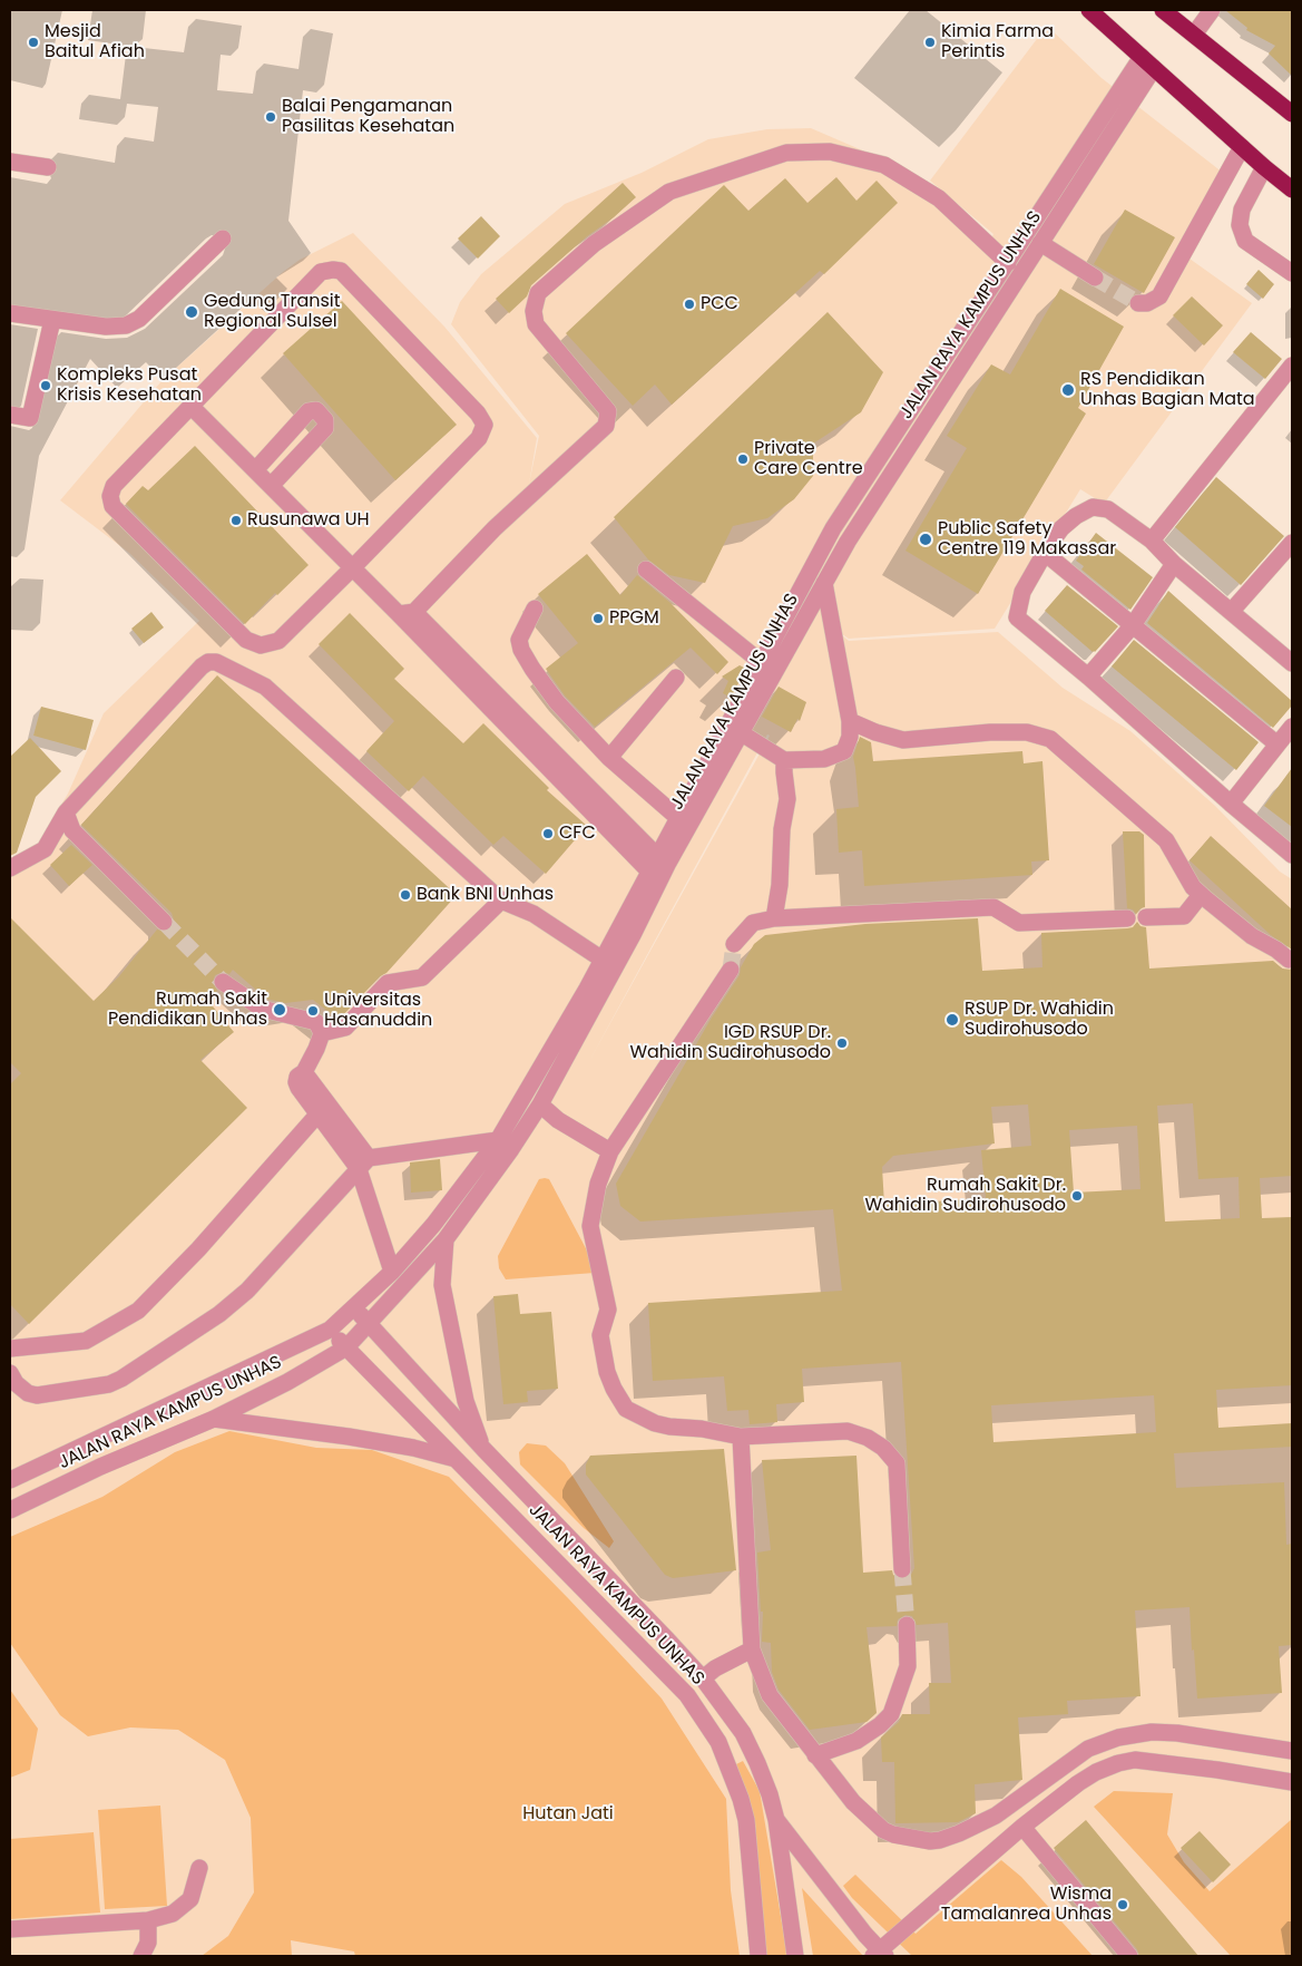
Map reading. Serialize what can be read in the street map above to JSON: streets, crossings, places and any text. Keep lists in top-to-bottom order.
{
  "streets": {
    "street": ["JALAN RAYA KAMPUS UNHAS"]
  },
  "parks": ["Hutan Jati"],
  "places": [
    "Mesjid Baitul Afiah",
    "Kimia Farma Perintis",
    "Balai Pengamanan Pasilitas Kesehatan",
    "PCC",
    "Gedung Transit Regional Sulsel",
    "Kompleks Pusat Krisis Kesehatan",
    "RS Pendidikan Unhas Bagian Mata",
    "Private Care Centre",
    "Rusunawa UH",
    "Public Safety Centre 119 Makassar",
    "PPGM",
    "CFC",
    "Bank BNI Unhas",
    "Rumah Sakit Pendidikan Unhas",
    "Universitas Hasanuddin",
    "RSUP Dr. Wahidin Sudirohusodo",
    "IGD RSUP Dr. Wahidin Sudirohusodo",
    "Rumah Sakit Dr. Wahidin Sudirohusodo",
    "Wisma Tamalanrea Unhas"
  ]
}
